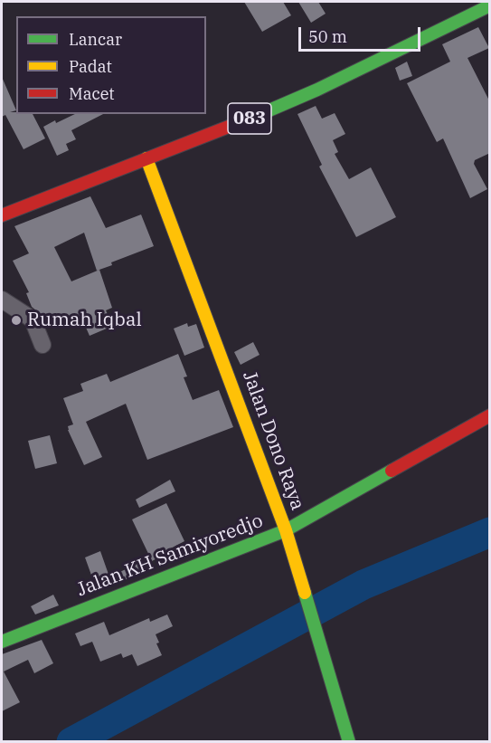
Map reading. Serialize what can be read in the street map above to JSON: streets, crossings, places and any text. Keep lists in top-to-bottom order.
{
  "streets": {
    "street": ["083", "Jalan Dono Raya", "Jalan KH Samiyoredjo"]
  },
  "crossings": [
    ["083", "Jalan Dono Raya"],
    ["Jalan Dono Raya", "Jalan KH Samiyoredjo"]
  ],
  "places": ["Rumah Iqbal"],
  "legend": ["Lancar", "Padat", "Macet"],
  "scale_bar": "50 m"
}
